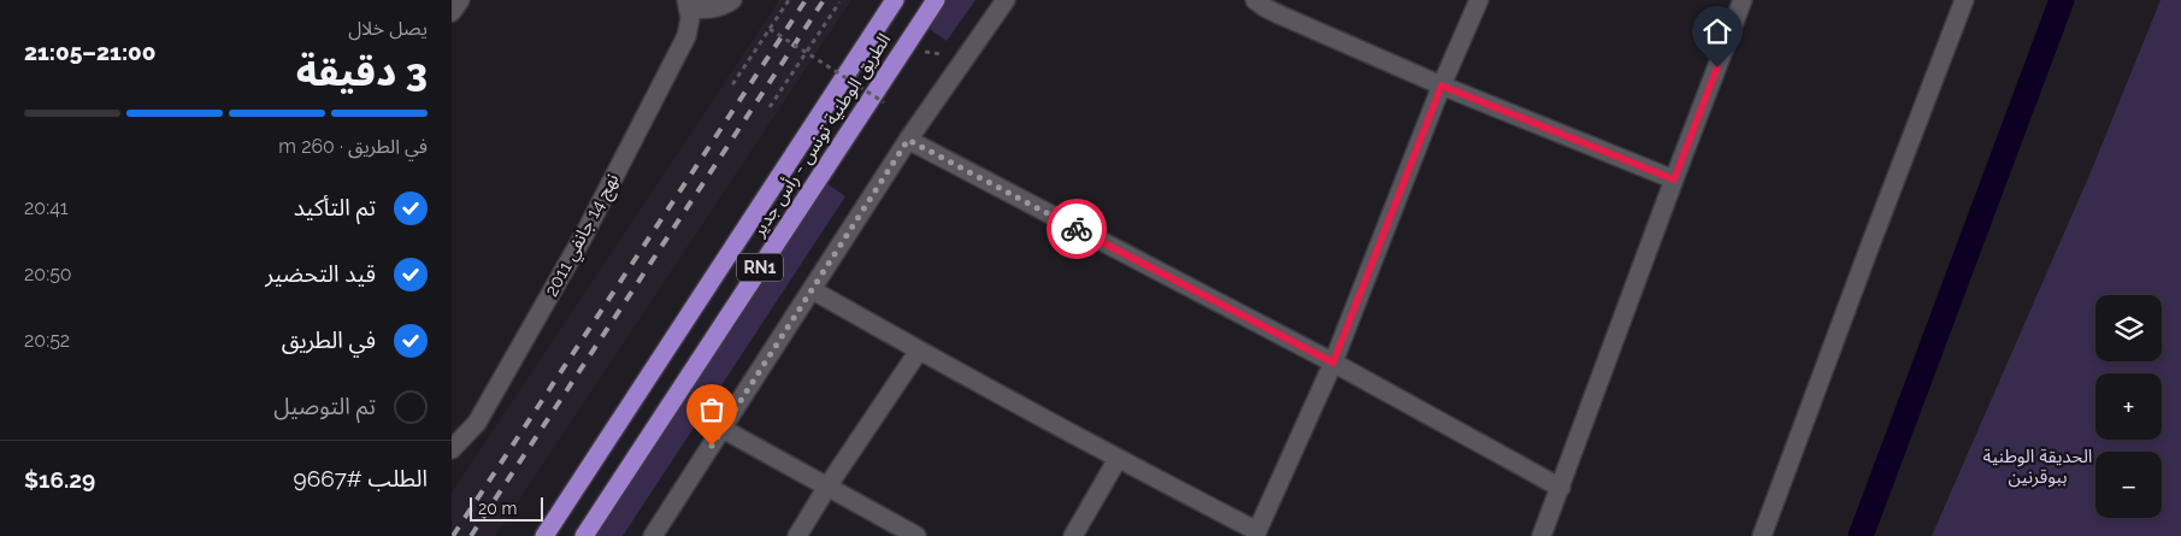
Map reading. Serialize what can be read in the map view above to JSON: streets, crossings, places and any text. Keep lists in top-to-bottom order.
{
  "streets": {
    "highway": ["الطريق الوطنية تونس - رأس جدير", "RN1"],
    "street": ["نهج 14 جانفي 2011"]
  },
  "parks": ["الحديقة الوطنية ببوقرنين"],
  "scale_bar": "20 m",
  "page": {
    "heading": ["3 دقيقة", "يصل خلال", "21:00–21:05"],
    "panel": ["الطلب #9667", "$16.29"],
    "bar": "في الطريق · 260 m",
    "list": [
      ["تم التأكيد", "20:41"],
      ["قيد التحضير", "20:50"],
      ["في الطريق", "20:52"],
      "تم التوصيل"
    ],
    "map_buttons": ["+", "−"],
    "scale": "20 m"
  }
}
